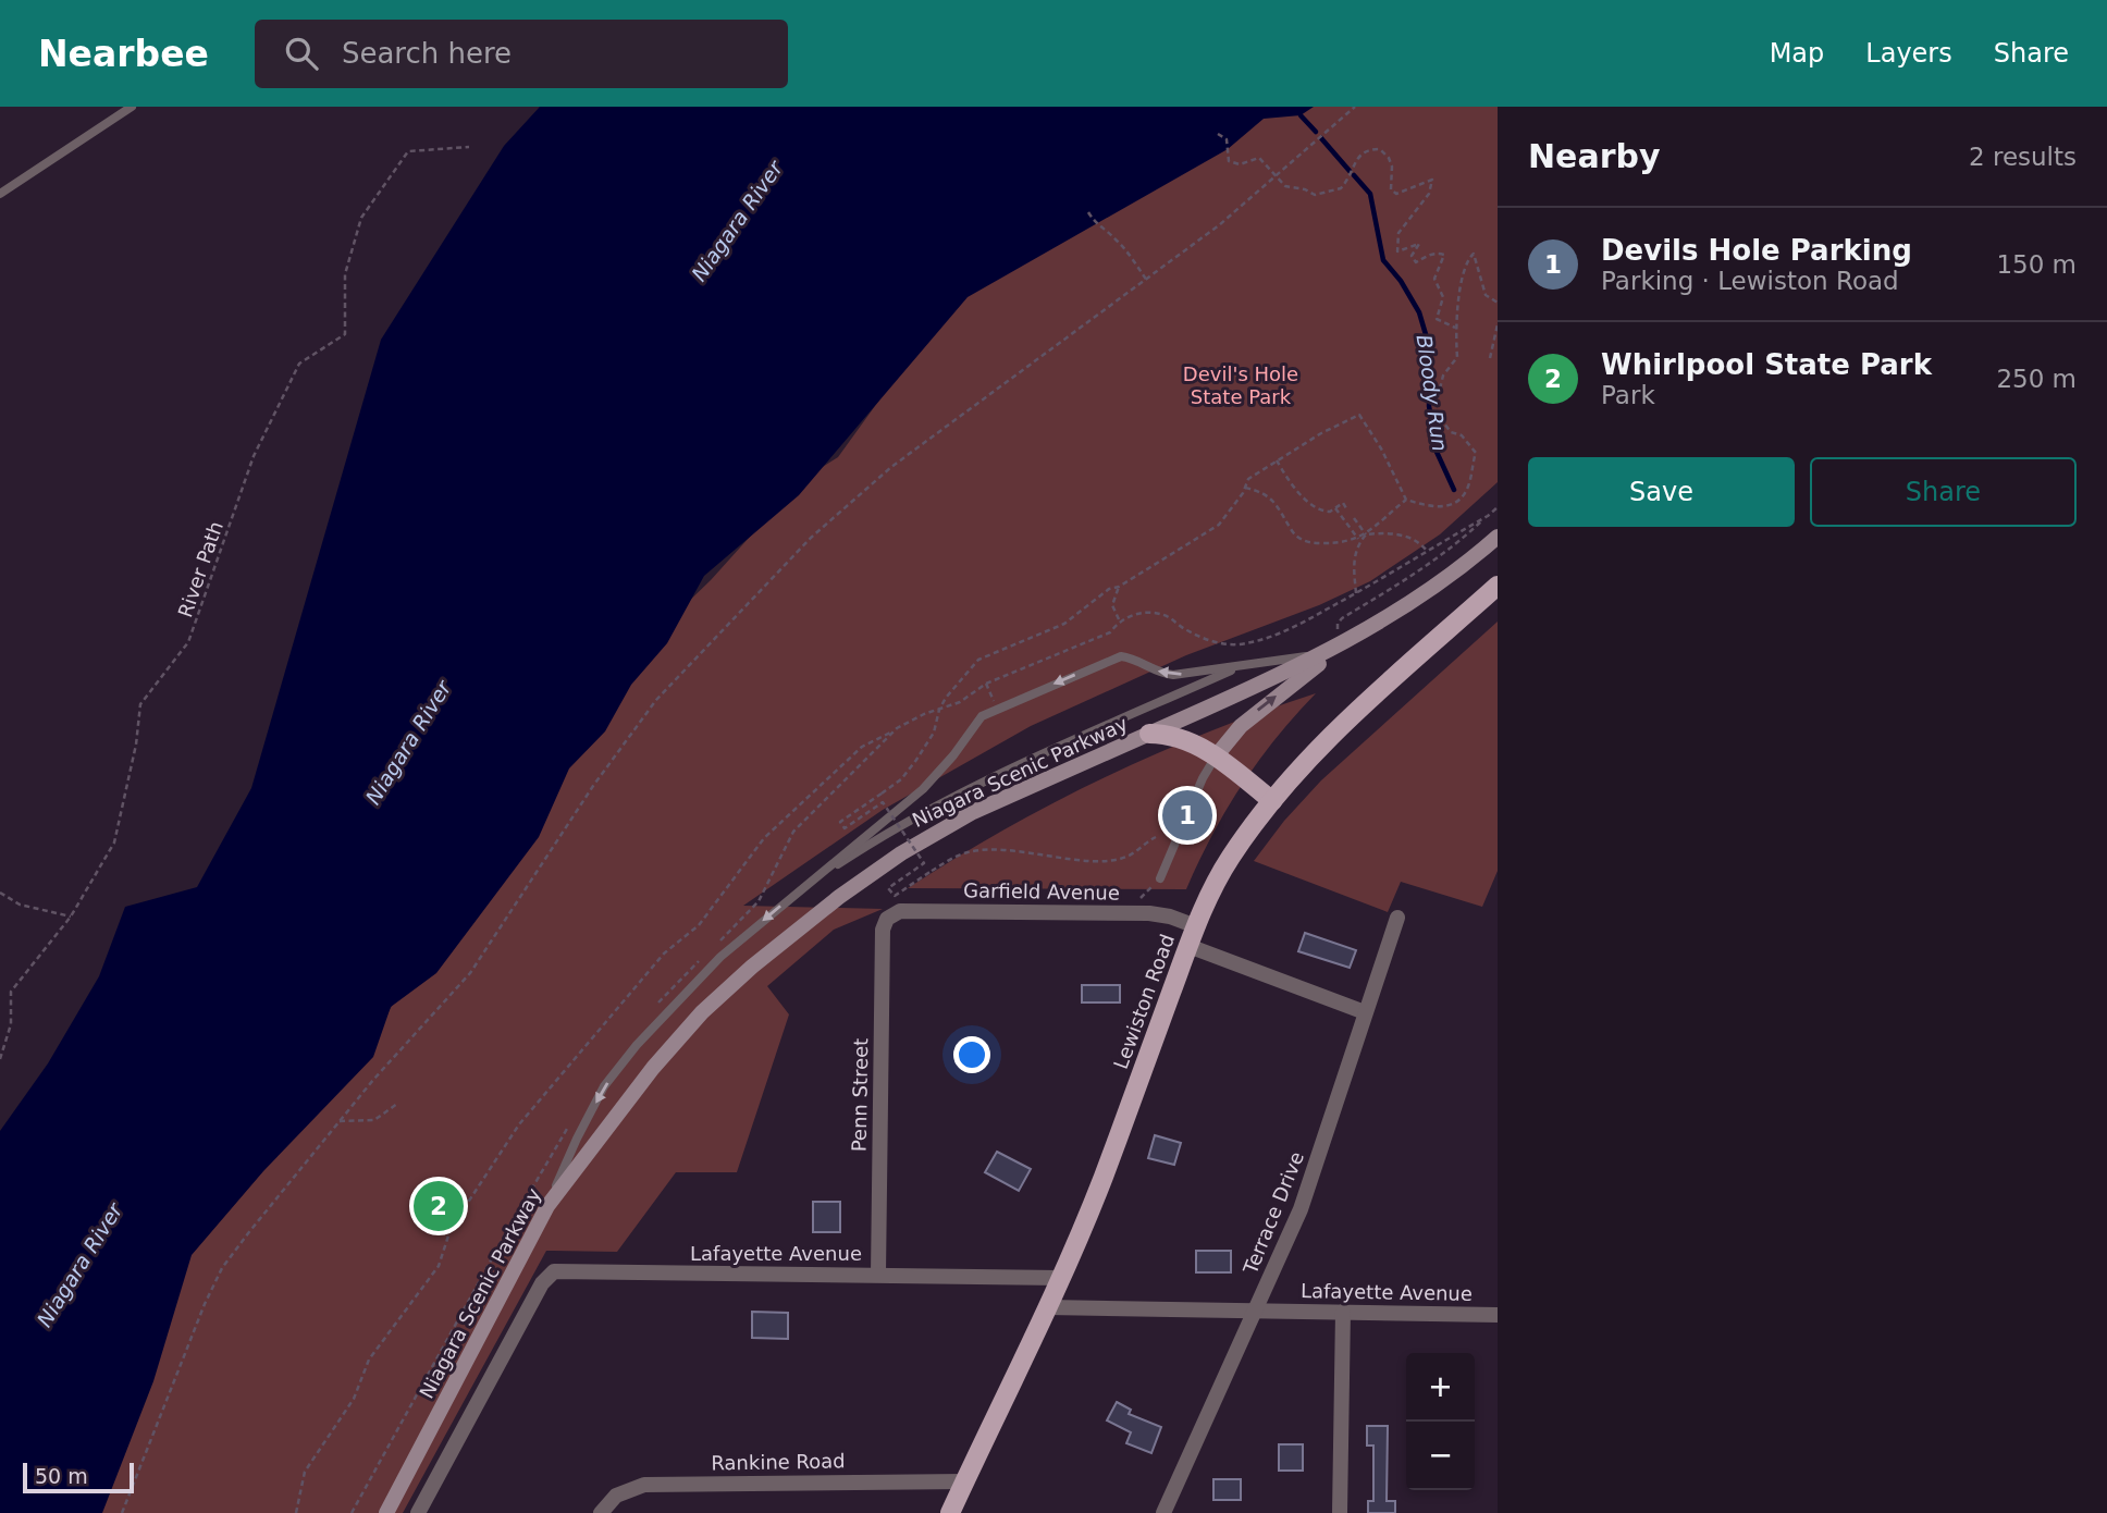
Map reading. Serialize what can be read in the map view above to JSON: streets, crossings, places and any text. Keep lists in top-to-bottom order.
{
  "streets": {
    "main road": ["Niagara Scenic Parkway", "Lewiston Road"],
    "street": [
      "Garfield Avenue",
      "Penn Street",
      "Terrace Drive",
      "Lafayette Avenue",
      "Rankine Road"
    ],
    "path": ["River Path"]
  },
  "crossings": [
    ["Garfield Avenue", "Lewiston Road"],
    ["Garfield Avenue", "Penn Street"],
    ["Lewiston Road", "Lafayette Avenue"],
    ["Lewiston Road", "Rankine Road"],
    ["Penn Street", "Lafayette Avenue"],
    ["Terrace Drive", "Lafayette Avenue"]
  ],
  "water": ["Niagara River", "Bloody Run"],
  "parks": ["Devil's Hole State Park"],
  "scale_bar": "50 m",
  "page": {
    "header": "Nearbee",
    "search": "Search here",
    "nav": ["Map", "Layers", "Share"],
    "heading": ["Nearby", "2 results"],
    "list": [
      {
        "mark": "1",
        "name": "Devils Hole Parking",
        "note": "Parking · Lewiston Road",
        "value": "150 m"
      },
      {
        "mark": "2",
        "name": "Whirlpool State Park",
        "note": "Park",
        "value": "250 m"
      }
    ],
    "buttons": ["Save", "Share"],
    "pins": ["1", "2"],
    "map_buttons": ["+", "−"],
    "scale": "50 m"
  }
}
